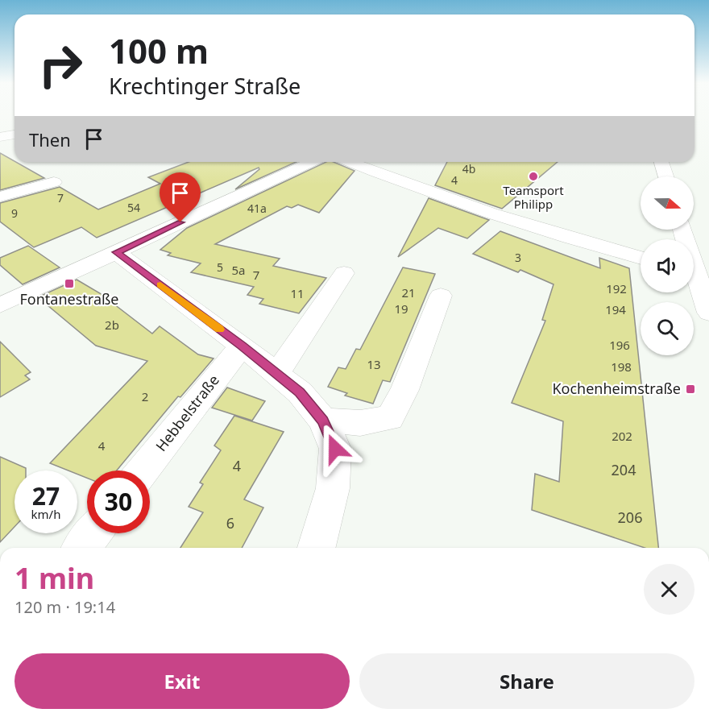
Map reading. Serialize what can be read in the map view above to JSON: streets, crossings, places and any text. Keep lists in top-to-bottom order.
{
  "streets": {
    "street": ["Hebbelstraße"]
  },
  "places": {
    "other": ["Teamsport Philipp"],
    "transit": ["Fontanestraße", "Kochenheimstraße"]
  },
  "house_numbers": [
    "4b",
    "4",
    "7",
    "54",
    "41a",
    "9",
    "3",
    "5",
    "5a",
    "7",
    "192",
    "21",
    "11",
    "19",
    "194",
    "2b",
    "196",
    "13",
    "198",
    "2",
    "202",
    "4",
    "4",
    "204",
    "206",
    "6"
  ],
  "north": "right",
  "page": {
    "turn": ["100 m", "Krechtinger Straße"],
    "then": "Then",
    "speed": "27 km/h",
    "limit": "30",
    "heading": ["1 min", "120 m · 19:14"],
    "buttons": ["Exit", "Share"]
  }
}
